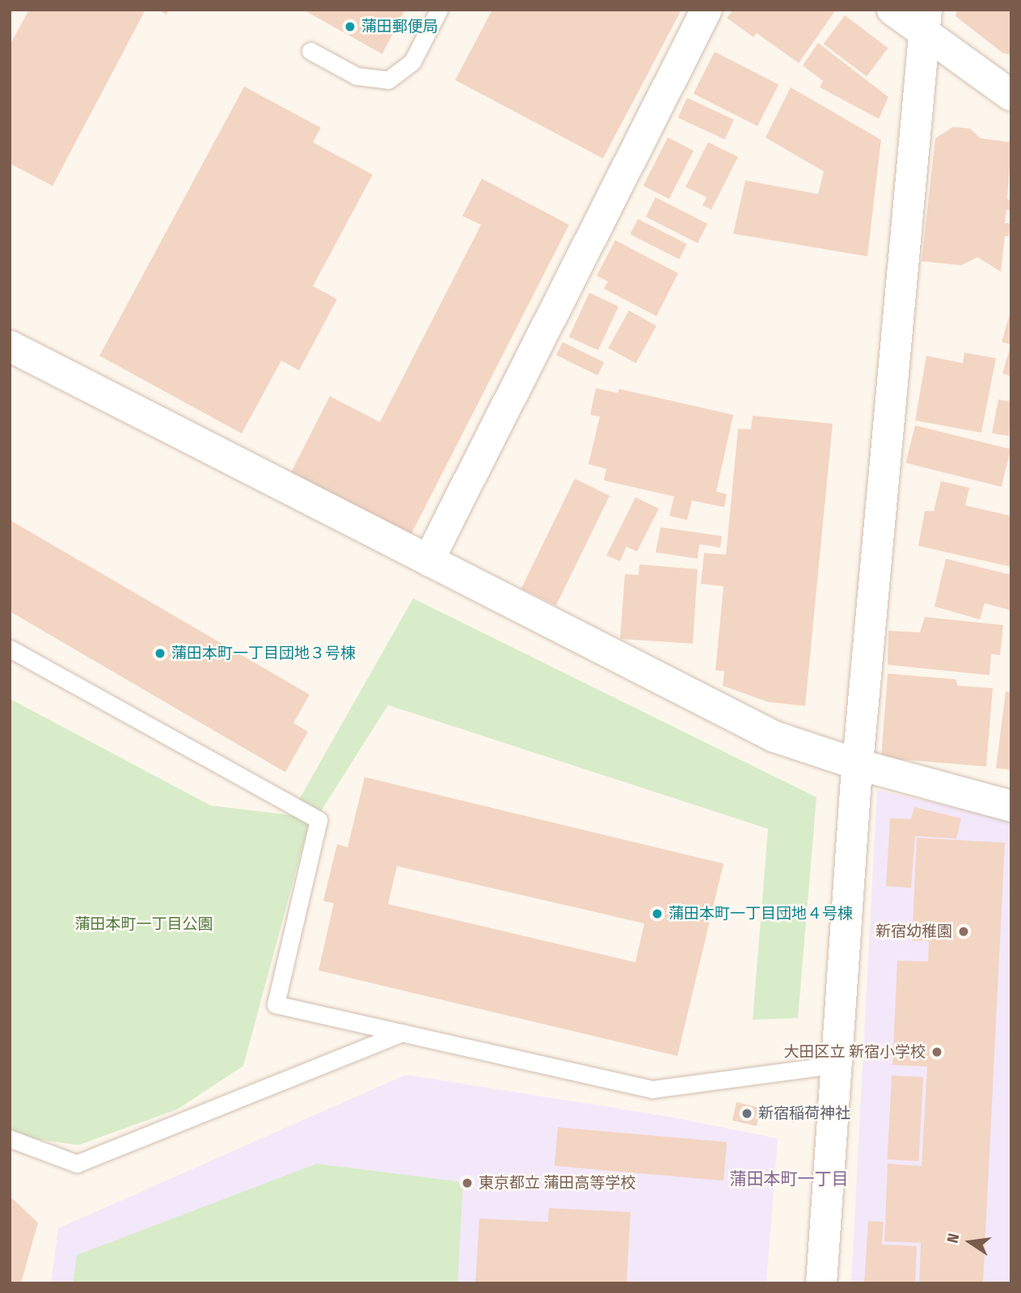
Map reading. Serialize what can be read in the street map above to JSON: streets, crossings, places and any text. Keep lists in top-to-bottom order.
{
  "districts": ["蒲田本町一丁目"],
  "parks": ["蒲田本町一丁目公園"],
  "places": [
    "蒲田郵便局",
    "蒲田本町一丁目団地３号棟",
    "蒲田本町一丁目団地４号棟",
    "新宿幼稚園",
    "大田区立 新宿小学校",
    "新宿稲荷神社",
    "東京都立 蒲田高等学校"
  ],
  "north": "left"
}
